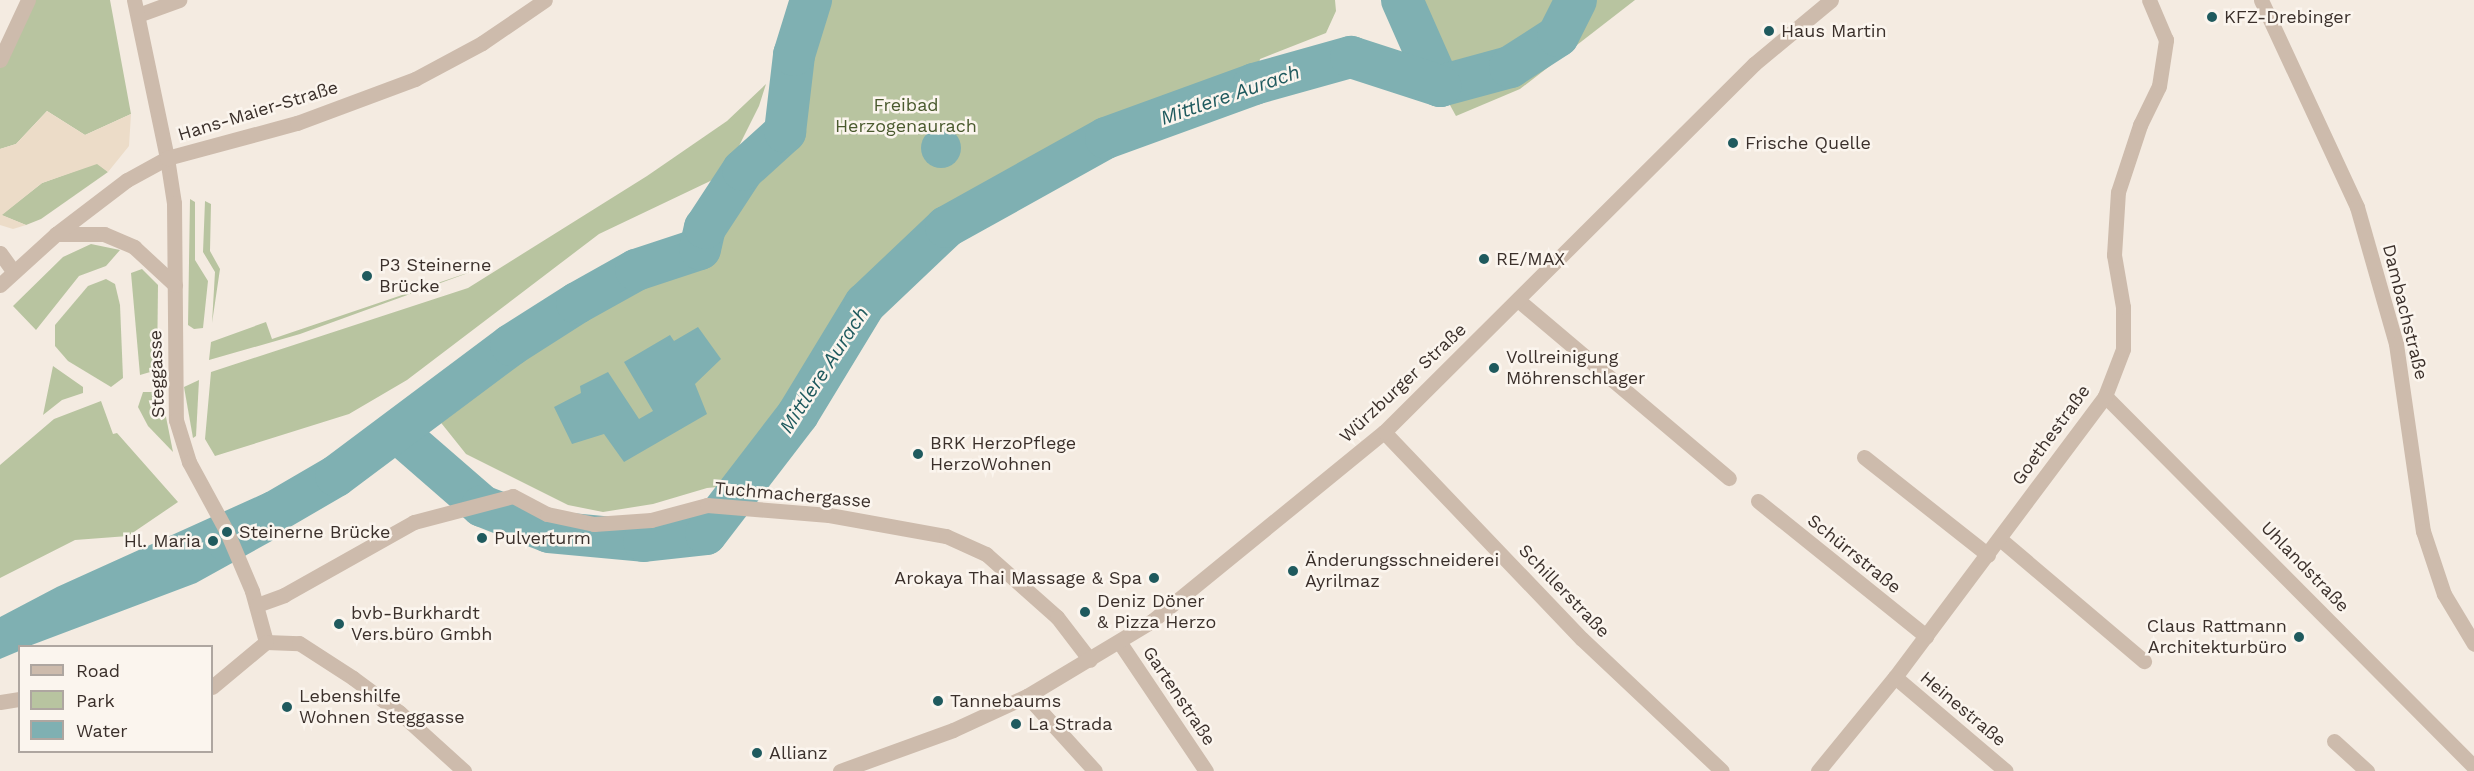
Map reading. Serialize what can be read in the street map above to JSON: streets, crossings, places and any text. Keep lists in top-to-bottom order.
{
  "streets": {
    "street": [
      "Hans-Maier-Straße",
      "Dambachstraße",
      "Steggasse",
      "Würzburger Straße",
      "Goethestraße",
      "Tuchmachergasse",
      "Schürrstraße",
      "Uhlandstraße",
      "Schillerstraße",
      "Gartenstraße",
      "Heinestraße"
    ]
  },
  "crossings": [
    ["Hans-Maier-Straße", "Steggasse"],
    ["Steggasse", "Tuchmachergasse"],
    ["Würzburger Straße", "Tuchmachergasse"],
    ["Würzburger Straße", "Schillerstraße"],
    ["Würzburger Straße", "Gartenstraße"],
    ["Goethestraße", "Schürrstraße"],
    ["Goethestraße", "Uhlandstraße"],
    ["Goethestraße", "Heinestraße"]
  ],
  "water": ["Mittlere Aurach"],
  "parks": ["Freibad Herzogenaurach"],
  "places": [
    "KFZ-Drebinger",
    "Haus Martin",
    "Frische Quelle",
    "RE/MAX",
    "P3 Steinerne Brücke",
    "Vollreinigung Möhrenschlager",
    "BRK HerzoPflege HerzoWohnen",
    "Steinerne Brücke",
    "Pulverturm",
    "Hl. Maria",
    "Änderungsschneiderei Ayrilmaz",
    "Arokaya Thai Massage & Spa",
    "Deniz Döner & Pizza Herzo",
    "bvb-Burkhardt Vers.büro Gmbh",
    "Claus Rattmann Architekturbüro",
    "Tannebaums",
    "Lebenshilfe Wohnen Steggasse",
    "La Strada",
    "Allianz"
  ],
  "legend": ["Road", "Park", "Water"]
}
